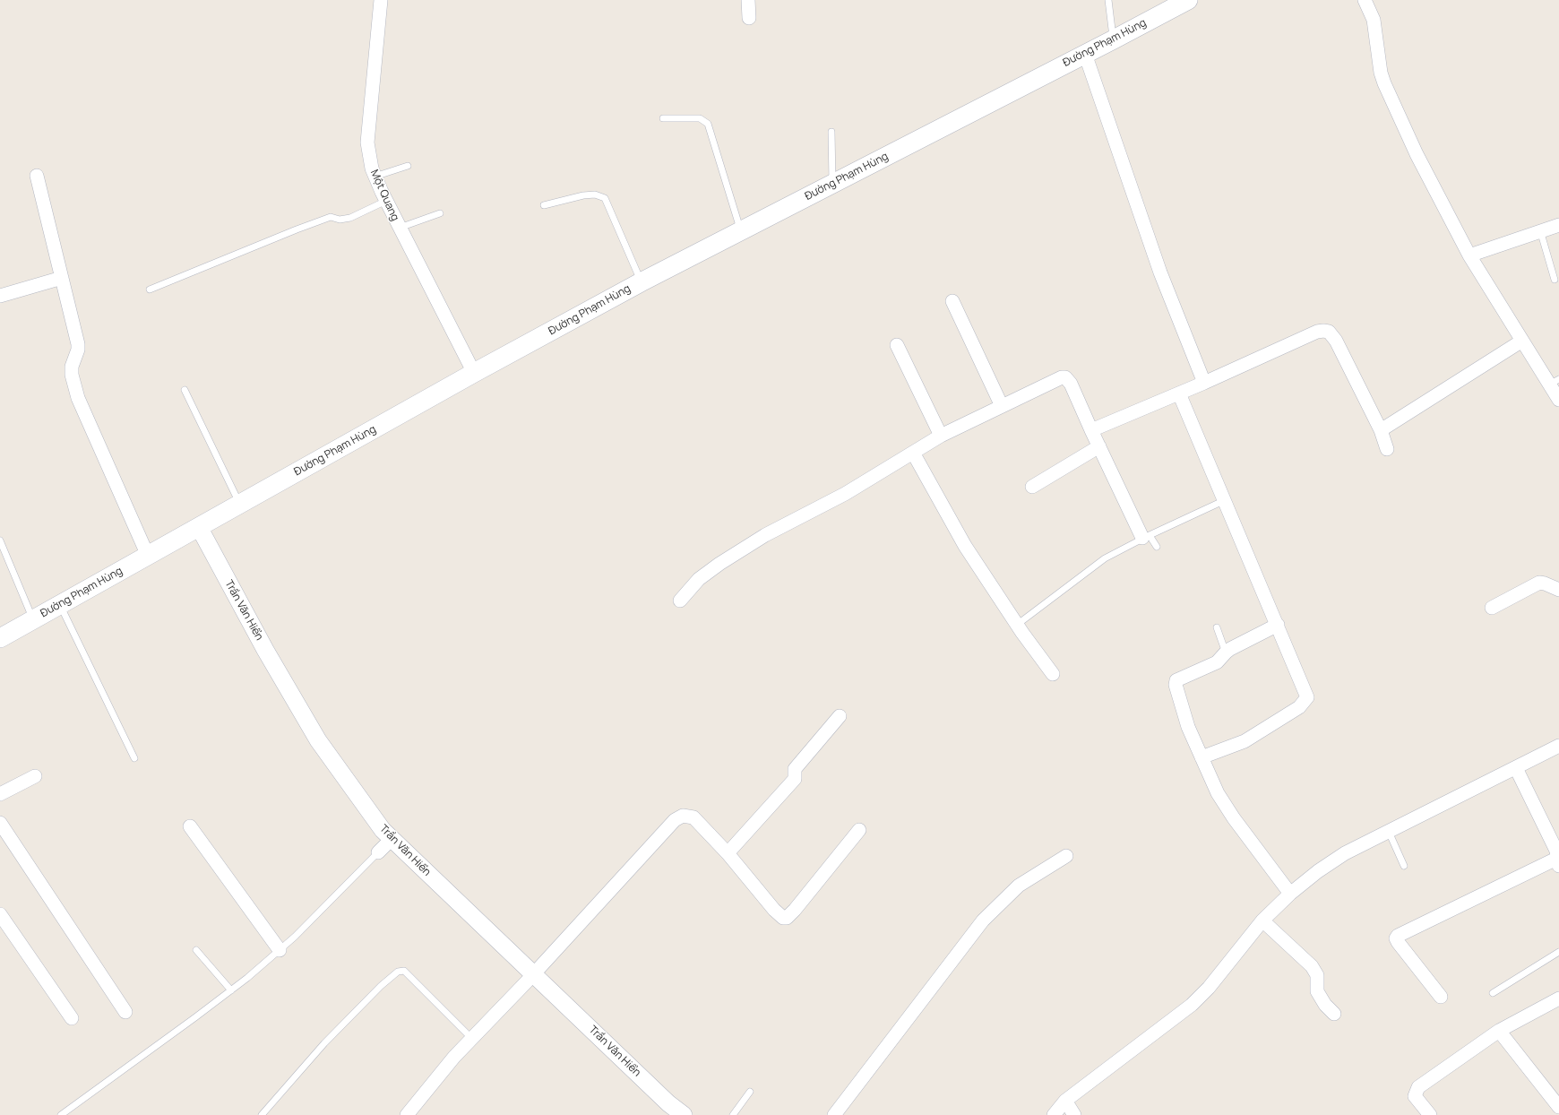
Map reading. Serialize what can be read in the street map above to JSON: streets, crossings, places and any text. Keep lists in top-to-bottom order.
{
  "streets": {
    "main road": ["Đường Phạm Hùng"],
    "street": ["Một Quang", "Trần Văn Hiển"]
  },
  "crossings": [
    ["Đường Phạm Hùng", "Một Quang"],
    ["Đường Phạm Hùng", "Trần Văn Hiển"]
  ]
}
